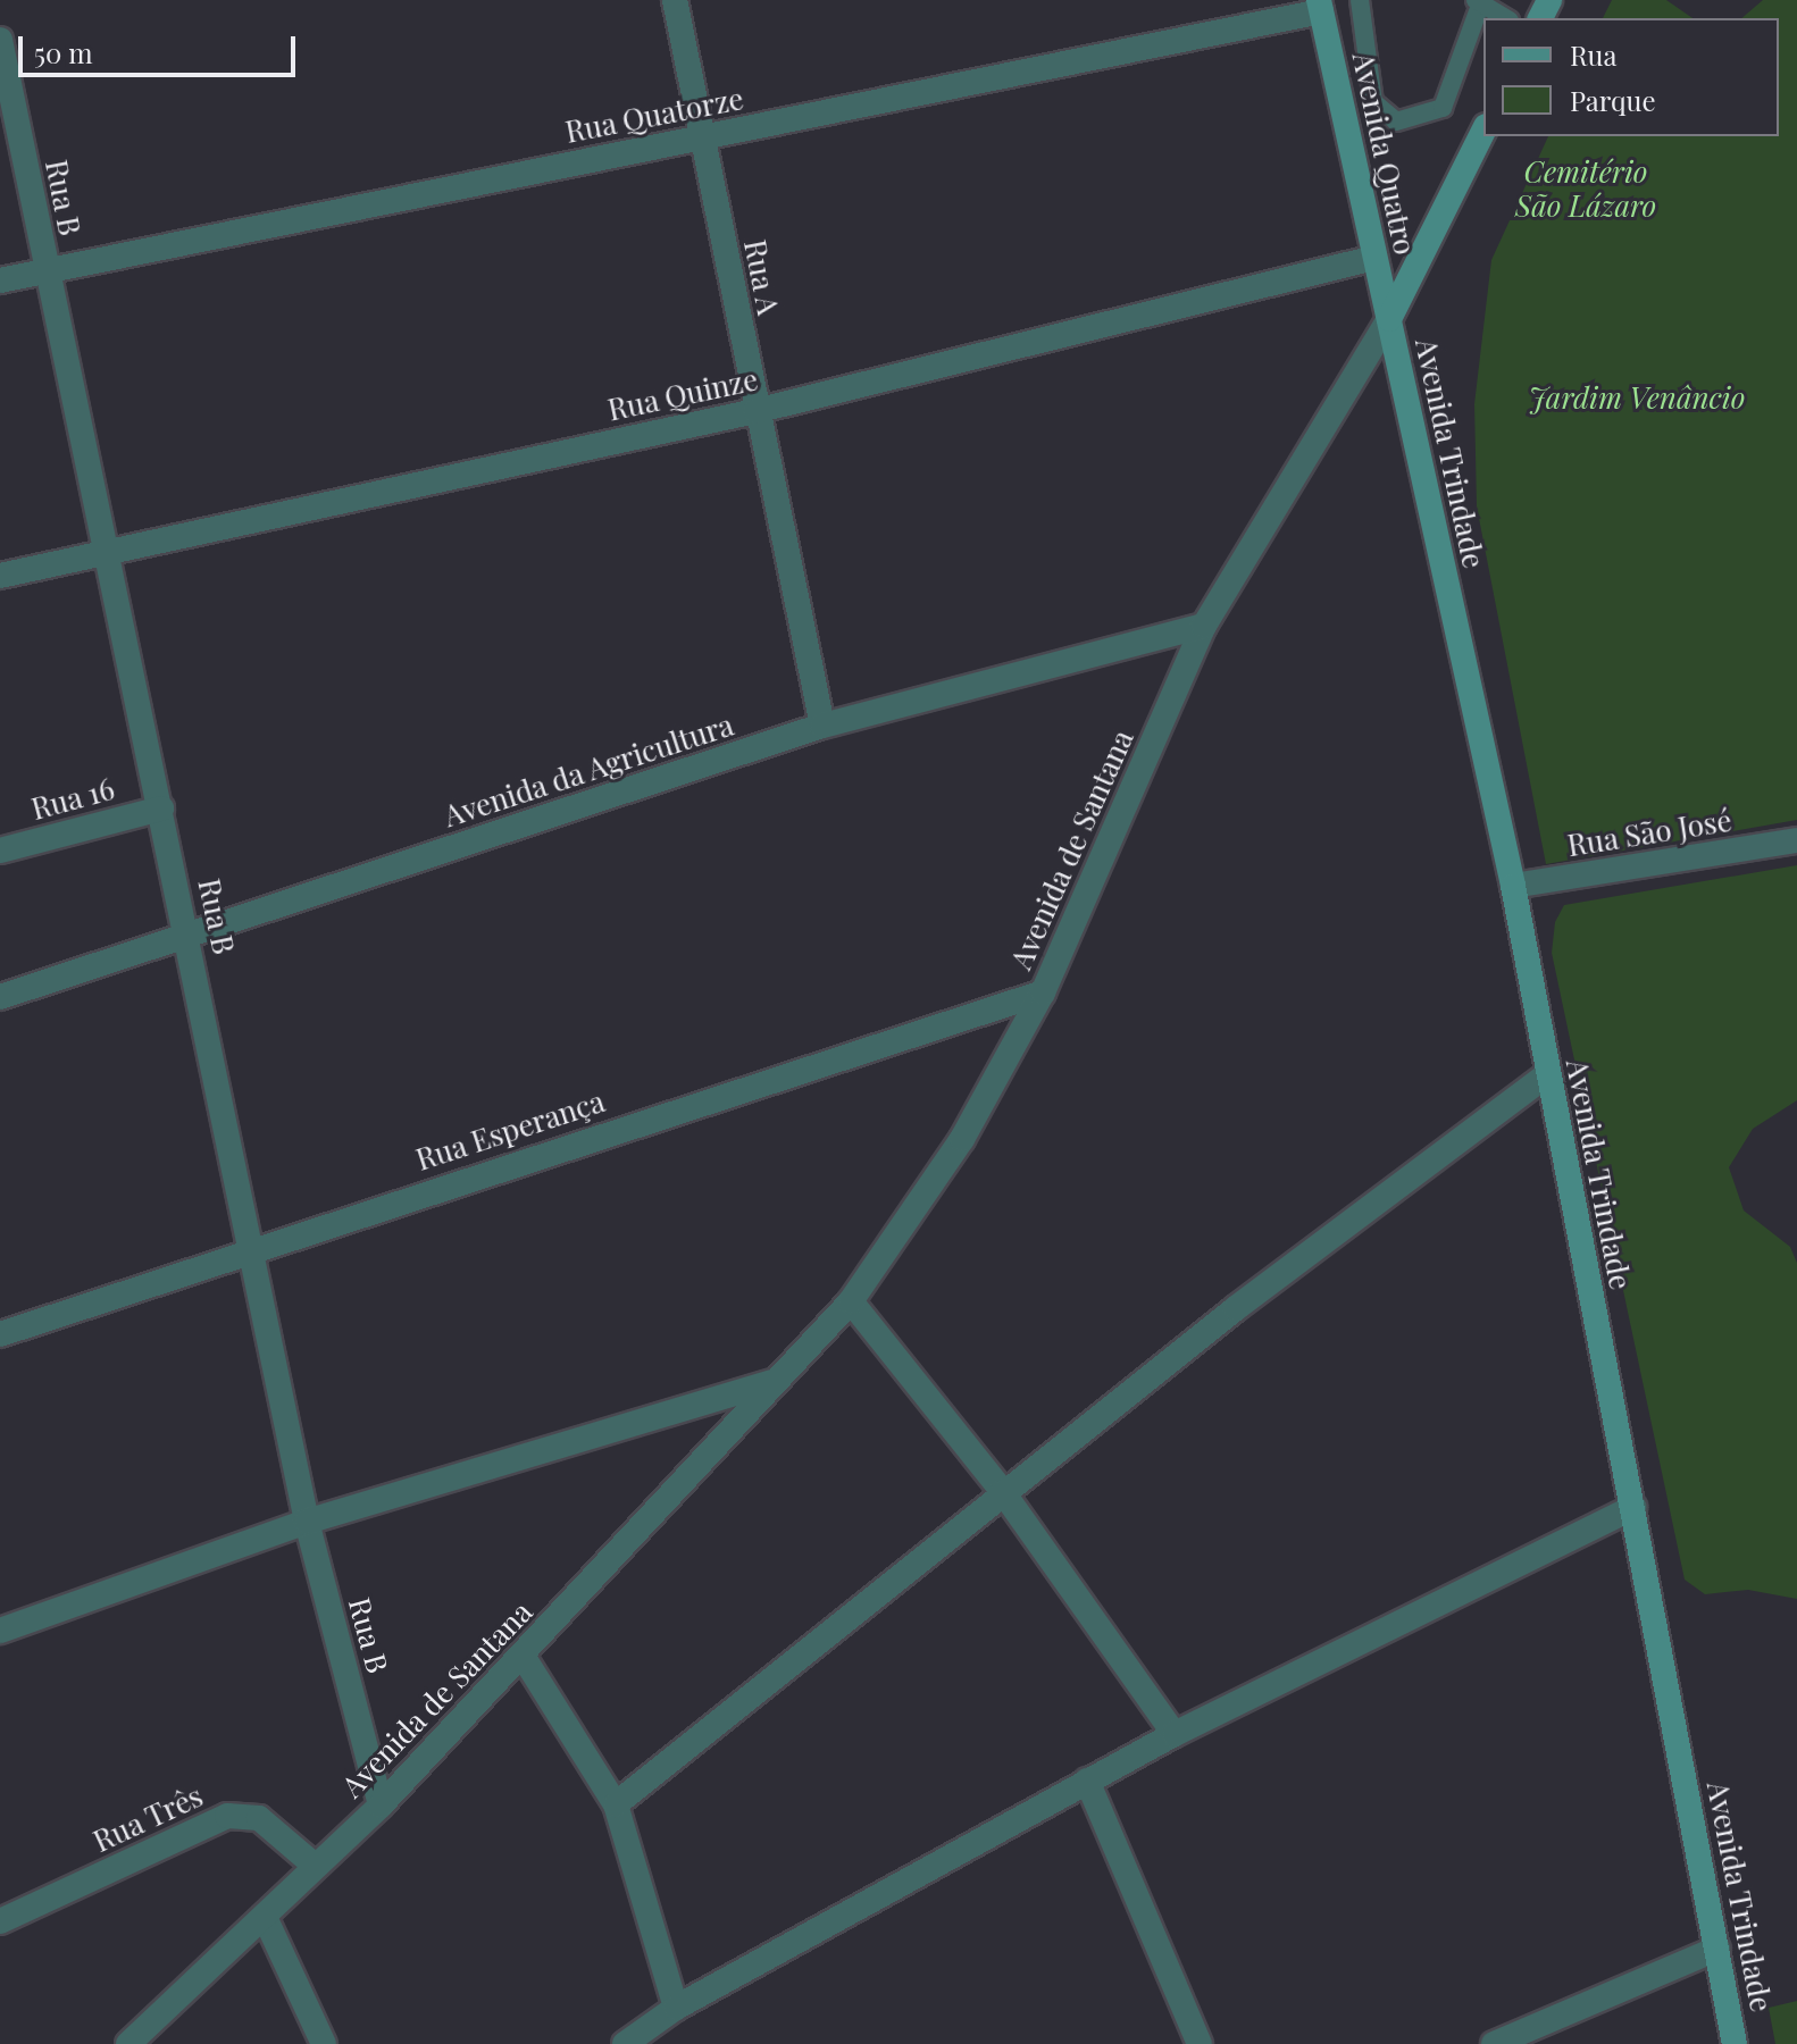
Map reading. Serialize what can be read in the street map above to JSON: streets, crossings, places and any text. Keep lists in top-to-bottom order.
{
  "streets": {
    "main road": ["Avenida Quatro", "Avenida Trindade"],
    "street": [
      "Rua Quatorze",
      "Rua B",
      "Rua A",
      "Rua Quinze",
      "Avenida da Agricultura",
      "Rua 16",
      "Rua São José",
      "Avenida de Santana",
      "Rua Esperança",
      "Rua Três"
    ]
  },
  "crossings": [
    ["Rua Quatorze", "Avenida Quatro"],
    ["Rua Quatorze", "Rua B"],
    ["Rua Quatorze", "Rua A"],
    ["Avenida Quatro", "Rua Quinze"],
    ["Avenida Quatro", "Avenida Trindade"],
    ["Avenida Quatro", "Avenida de Santana"],
    ["Rua B", "Rua Quinze"],
    ["Rua B", "Avenida da Agricultura"],
    ["Rua B", "Rua 16"],
    ["Rua B", "Avenida de Santana"],
    ["Rua B", "Rua Esperança"],
    ["Rua A", "Rua Quinze"],
    ["Rua A", "Avenida da Agricultura"],
    ["Avenida Trindade", "Rua São José"],
    ["Avenida Trindade", "Avenida de Santana"],
    ["Avenida da Agricultura", "Avenida de Santana"],
    ["Avenida de Santana", "Rua Esperança"],
    ["Avenida de Santana", "Rua Três"]
  ],
  "parks": ["Cemitério São Lázaro", "Jardim Venâncio"],
  "legend": ["Rua", "Parque"],
  "scale_bar": "50 m"
}
